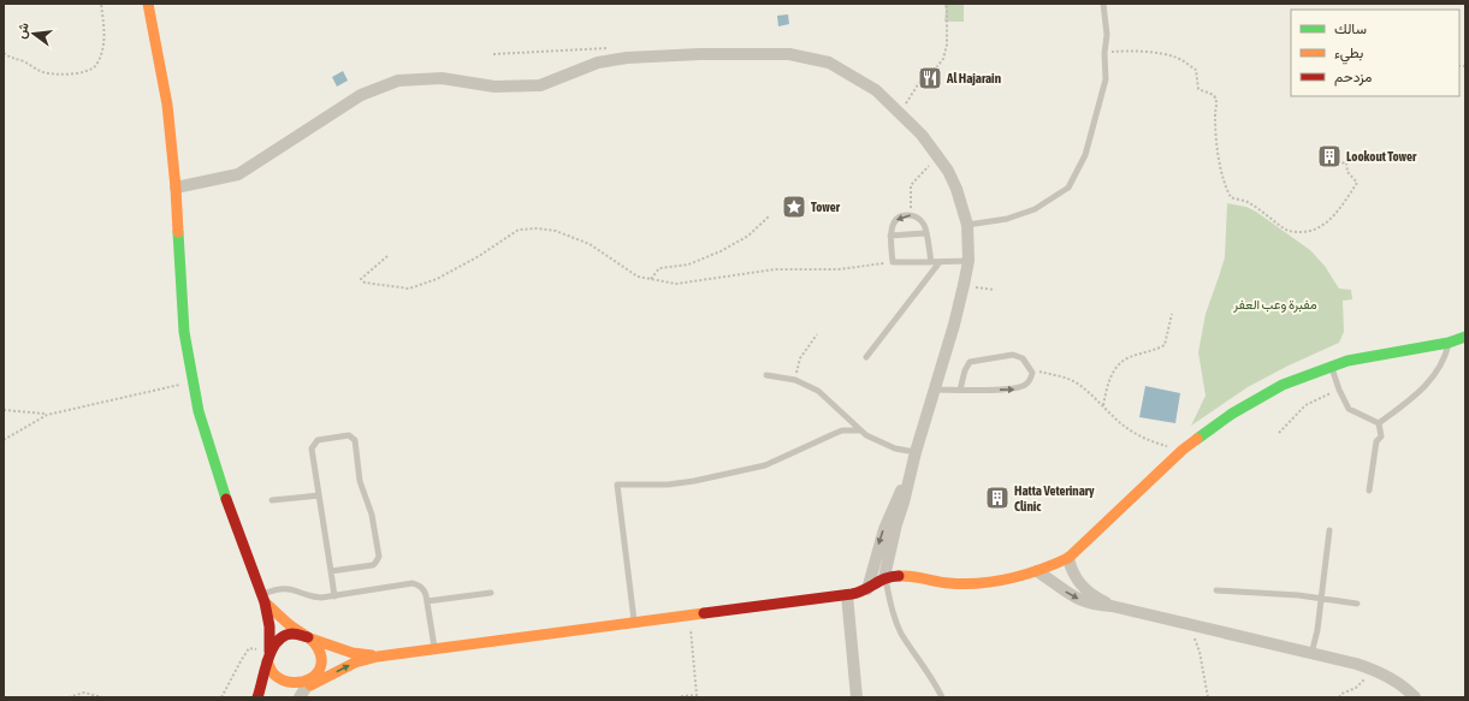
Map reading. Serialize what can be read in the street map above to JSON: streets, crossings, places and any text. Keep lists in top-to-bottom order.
{
  "parks": ["مفبرة وعب العفر"],
  "places": {
    "restaurant": ["Al Hajarain"],
    "building": ["Lookout Tower", "Hatta Veterinary Clinic"],
    "place": ["Tower"]
  },
  "legend": ["سالك", "بطيء", "مزدحم"],
  "north": "left"
}
